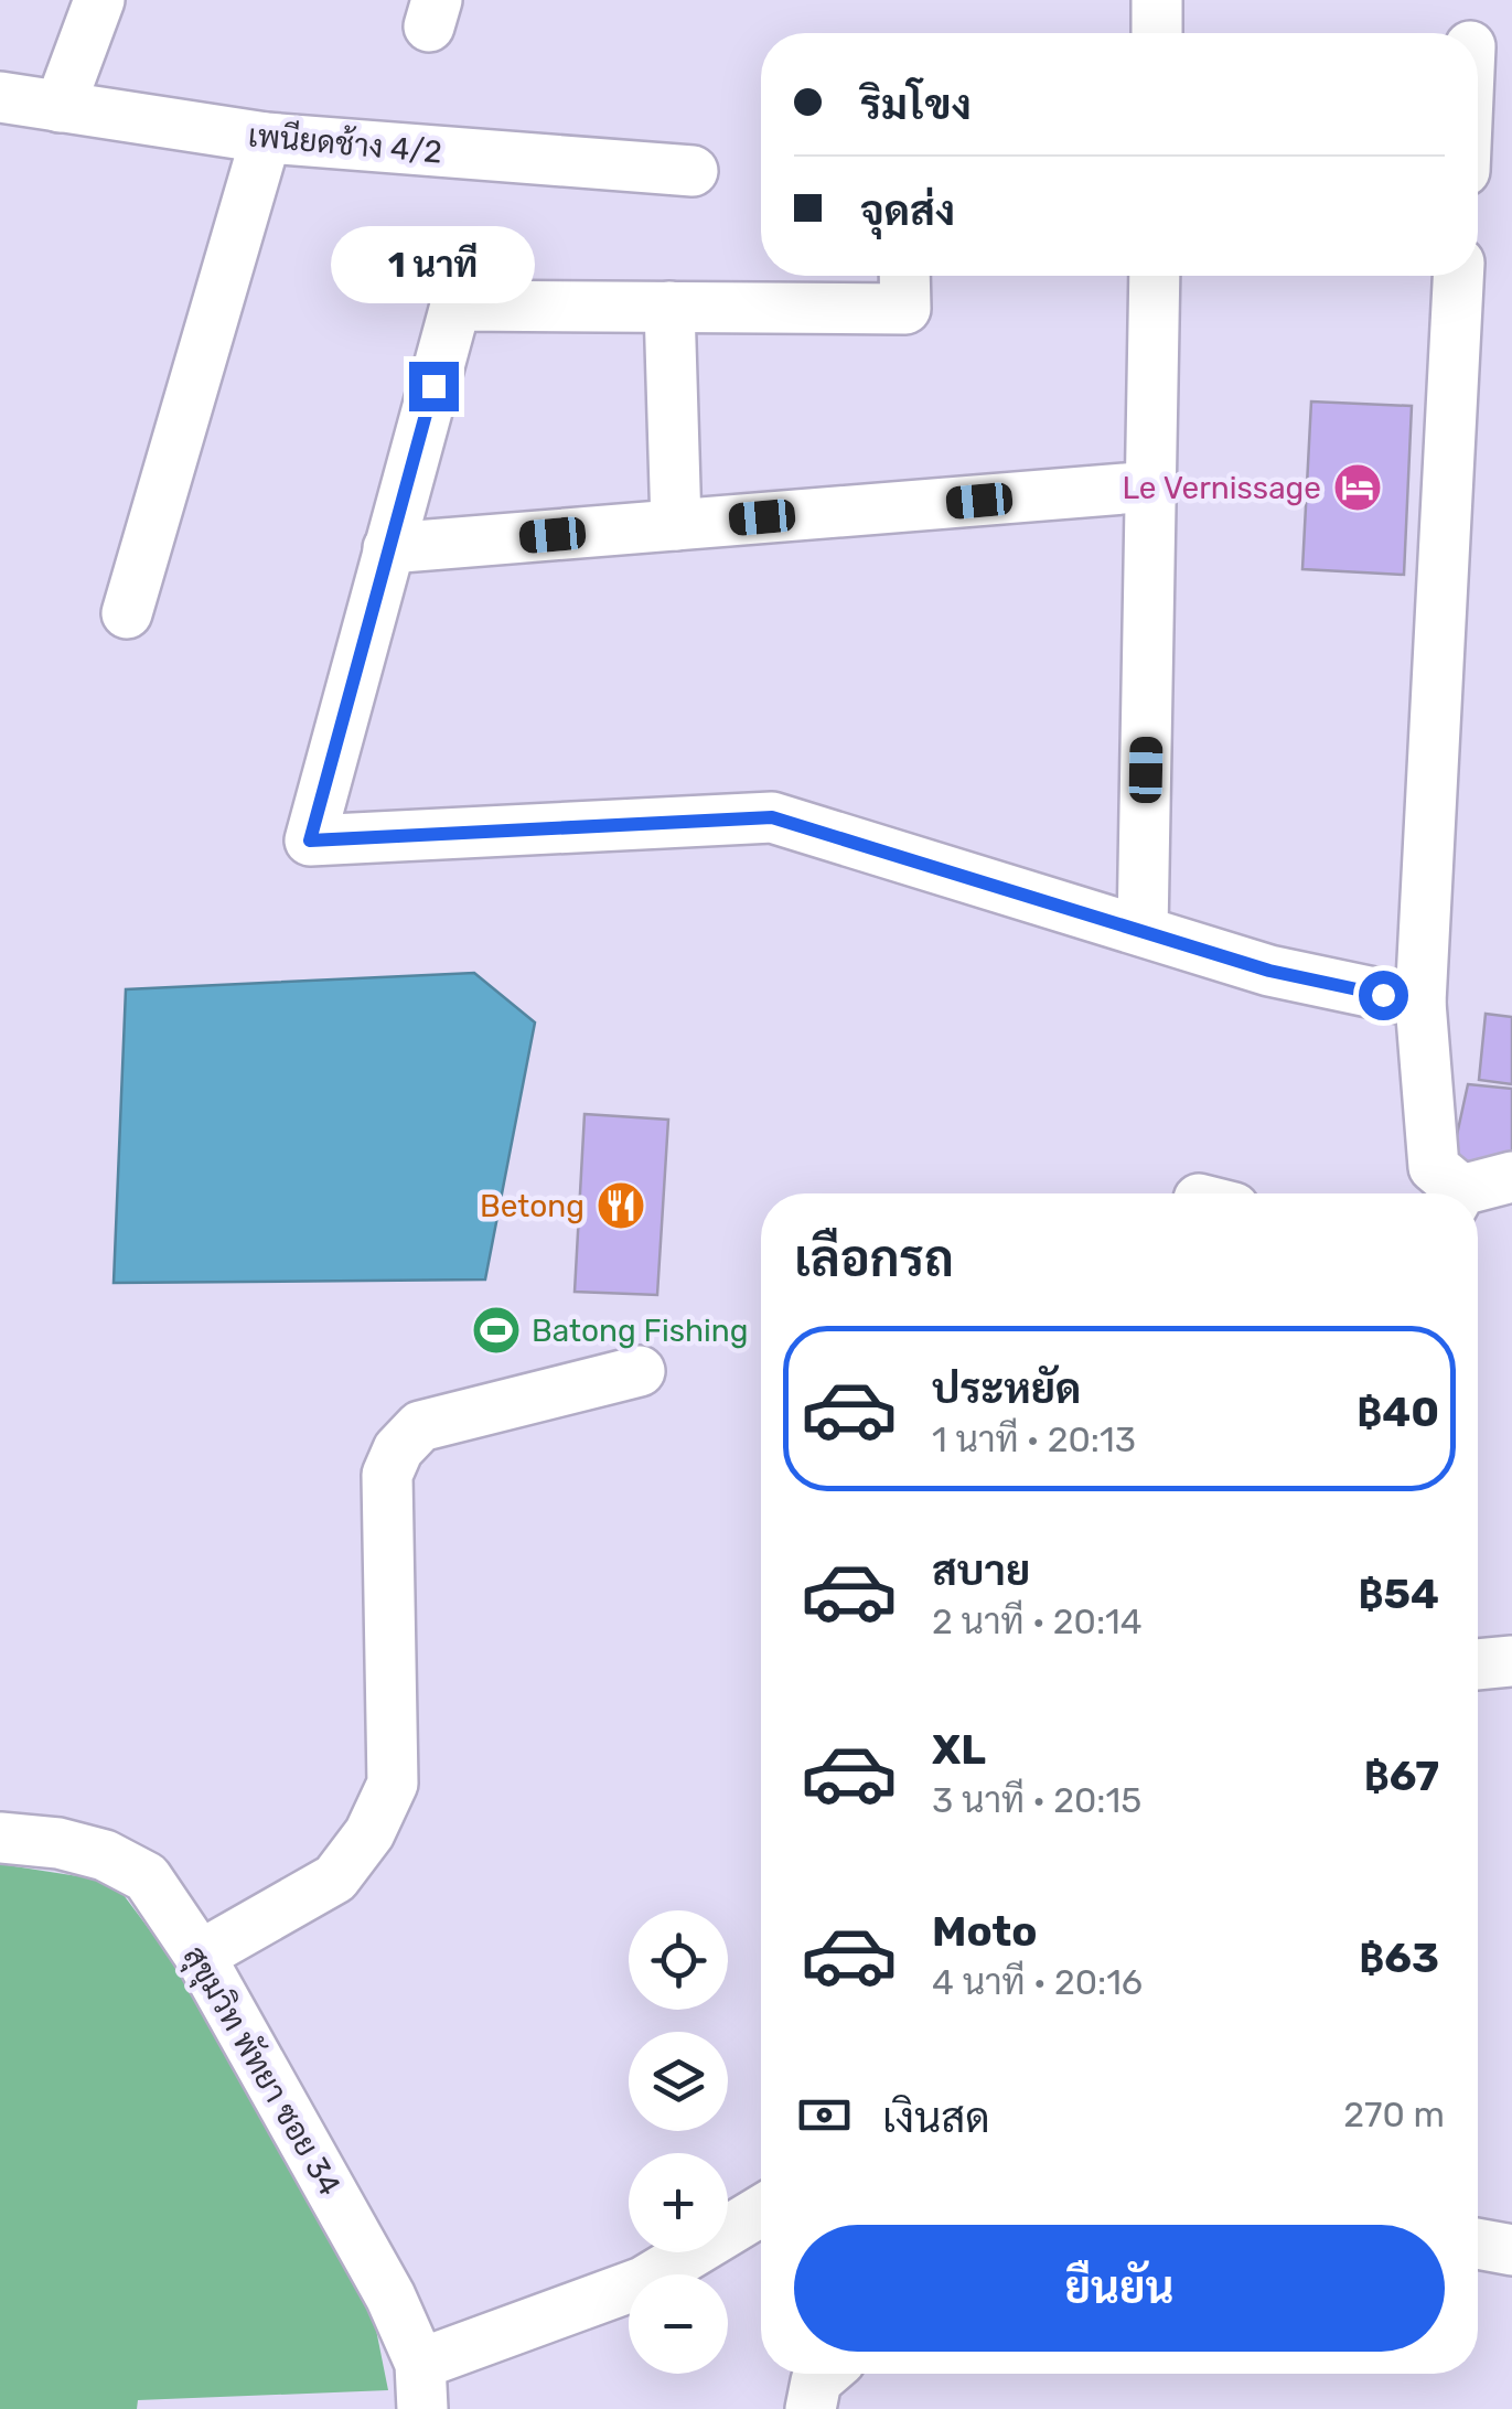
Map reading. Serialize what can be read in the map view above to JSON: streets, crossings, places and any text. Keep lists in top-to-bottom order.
{
  "streets": {
    "street": ["เพนียดช้าง 4/2", "สุขุมวิท พัทยา ซอย 34"]
  },
  "places": {
    "hotel": ["Le Vernissage"],
    "restaurant": ["Betong"],
    "sports": ["Batong Fishing"]
  },
  "page": {
    "banner": ["ริมโขง", "จุดส่ง"],
    "bubble": "1 นาที",
    "heading": "เลือกรถ",
    "list": [
      {
        "name": "ประหยัด",
        "note": "1 นาที · 20:13",
        "value": "฿40"
      },
      {
        "name": "สบาย",
        "note": "2 นาที · 20:14",
        "value": "฿54"
      },
      {
        "name": "XL",
        "note": "3 นาที · 20:15",
        "value": "฿67"
      },
      {
        "name": "Moto",
        "note": "4 นาที · 20:16",
        "value": "฿63"
      }
    ],
    "map_buttons": ["+", "−"],
    "pay": ["เงินสด", "270 m"],
    "buttons": "ยืนยัน"
  }
}
